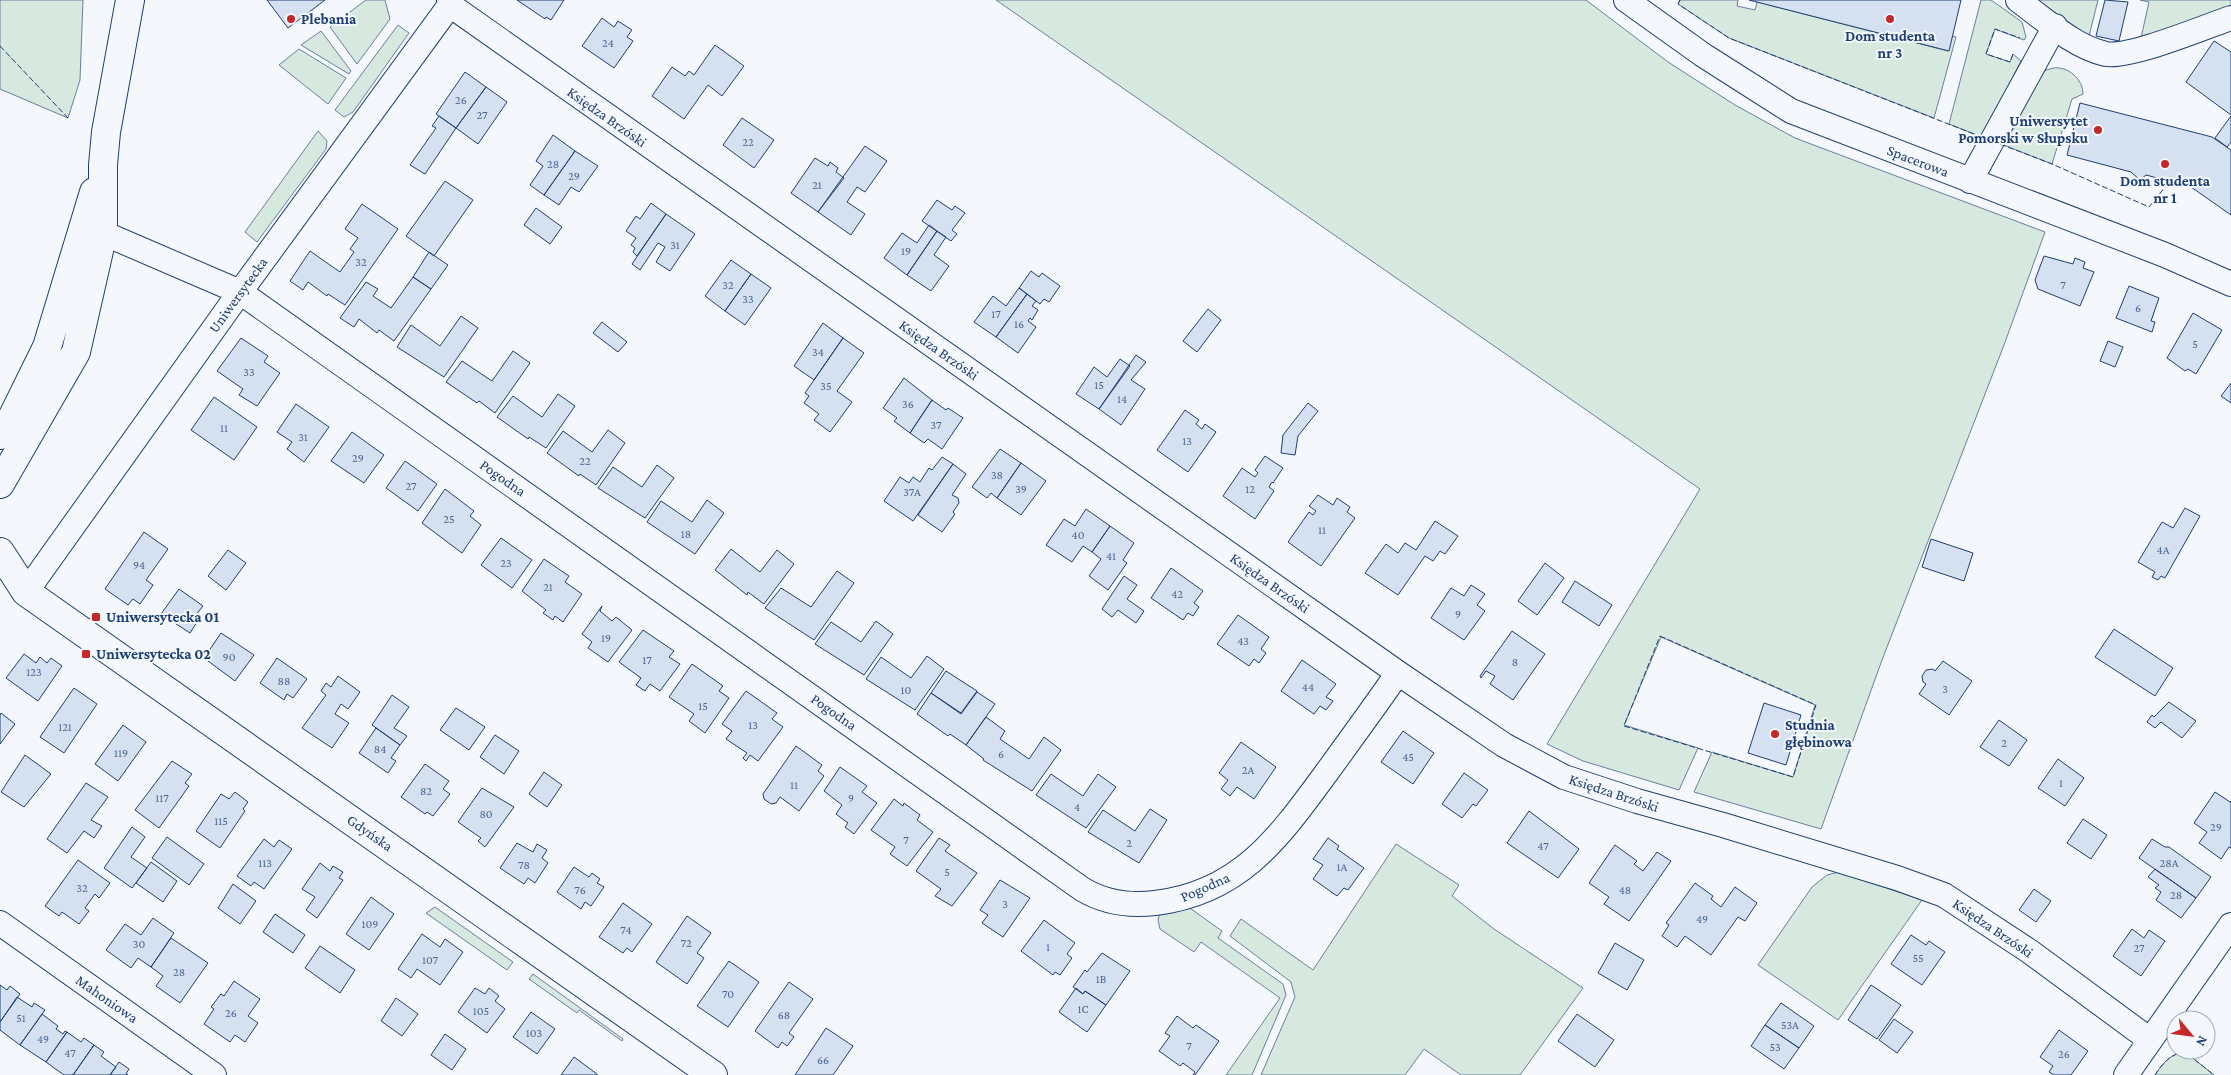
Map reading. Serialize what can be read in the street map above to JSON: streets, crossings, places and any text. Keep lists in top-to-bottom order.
{
  "streets": {
    "street": [
      "Księdza Brzóski",
      "Spacerowa",
      "Uniwersytecka",
      "Pogodna",
      "Gdyńska",
      "Mahoniowa"
    ]
  },
  "crossings": [
    ["Księdza Brzóski", "Uniwersytecka"],
    ["Księdza Brzóski", "Pogodna"],
    ["Uniwersytecka", "Pogodna"],
    ["Uniwersytecka", "Gdyńska"]
  ],
  "places": {
    "other": [
      "Plebania",
      "Dom studenta nr 3",
      "Uniwersytet Pomorski w Słupsku",
      "Dom studenta nr 1",
      "Studnia głębinowa"
    ],
    "transit": ["Uniwersytecka 01", "Uniwersytecka 02"]
  },
  "house_numbers": [
    "24",
    "26",
    "27",
    "22",
    "28",
    "29",
    "21",
    "31",
    "19",
    "32",
    "32",
    "7",
    "33",
    "6",
    "17",
    "16",
    "5",
    "34",
    "33",
    "15",
    "35",
    "14",
    "36",
    "37",
    "11",
    "31",
    "13",
    "29",
    "22",
    "38",
    "27",
    "39",
    "12",
    "37A",
    "25",
    "11",
    "18",
    "40",
    "4A",
    "41",
    "23",
    "94",
    "21",
    "42",
    "9",
    "19",
    "43",
    "90",
    "17",
    "8",
    "123",
    "88",
    "44",
    "3",
    "10",
    "15",
    "13",
    "121",
    "2",
    "84",
    "119",
    "6",
    "45",
    "2A",
    "1",
    "11",
    "82",
    "117",
    "9",
    "4",
    "80",
    "115",
    "29",
    "7",
    "2",
    "47",
    "113",
    "28A",
    "78",
    "1A",
    "5",
    "32",
    "76",
    "48",
    "28",
    "3",
    "49",
    "109",
    "74",
    "72",
    "30",
    "1",
    "27",
    "55",
    "107",
    "28",
    "1B",
    "70",
    "1C",
    "105",
    "26",
    "68",
    "51",
    "53A",
    "103",
    "49",
    "7",
    "53",
    "47",
    "26",
    "66"
  ],
  "north": "bottom right"
}
